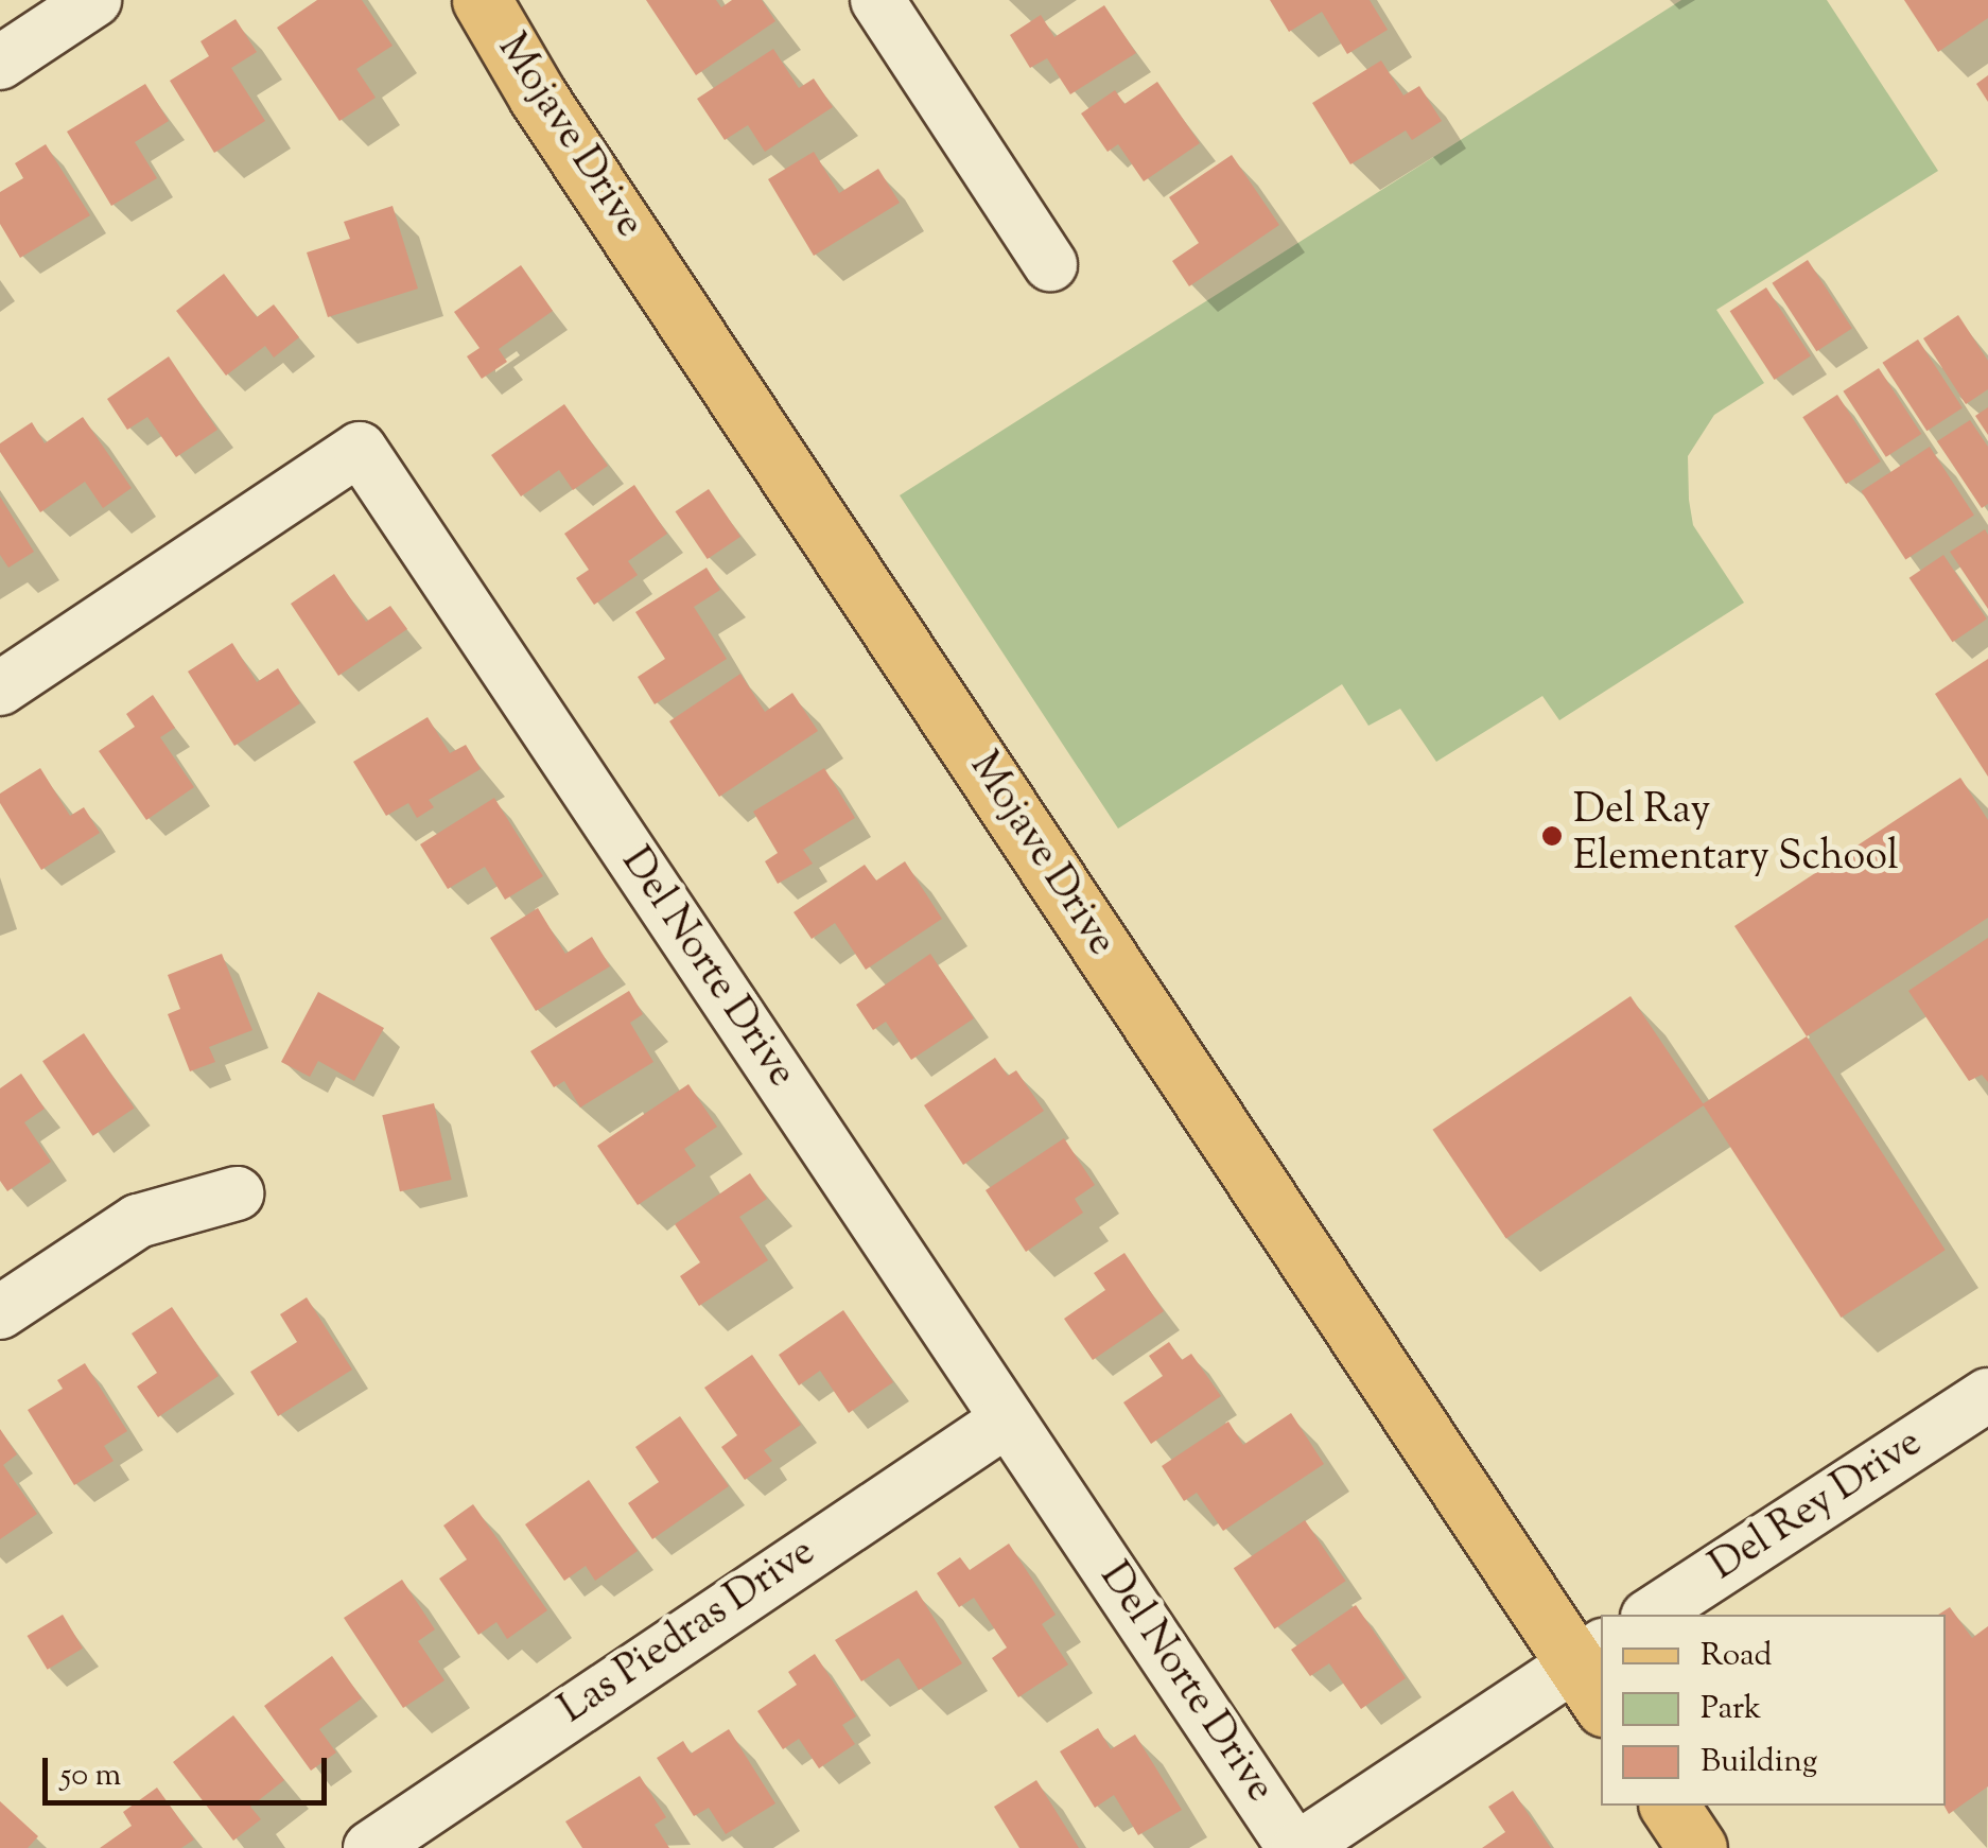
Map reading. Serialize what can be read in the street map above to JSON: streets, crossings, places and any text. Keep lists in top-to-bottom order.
{
  "streets": {
    "main road": ["Mojave Drive"],
    "street": ["Del Norte Drive", "Del Rey Drive", "Las Piedras Drive"]
  },
  "crossings": [
    ["Del Norte Drive", "Las Piedras Drive"]
  ],
  "places": ["Del Ray Elementary School"],
  "legend": ["Road", "Park", "Building"],
  "scale_bar": "50 m"
}
